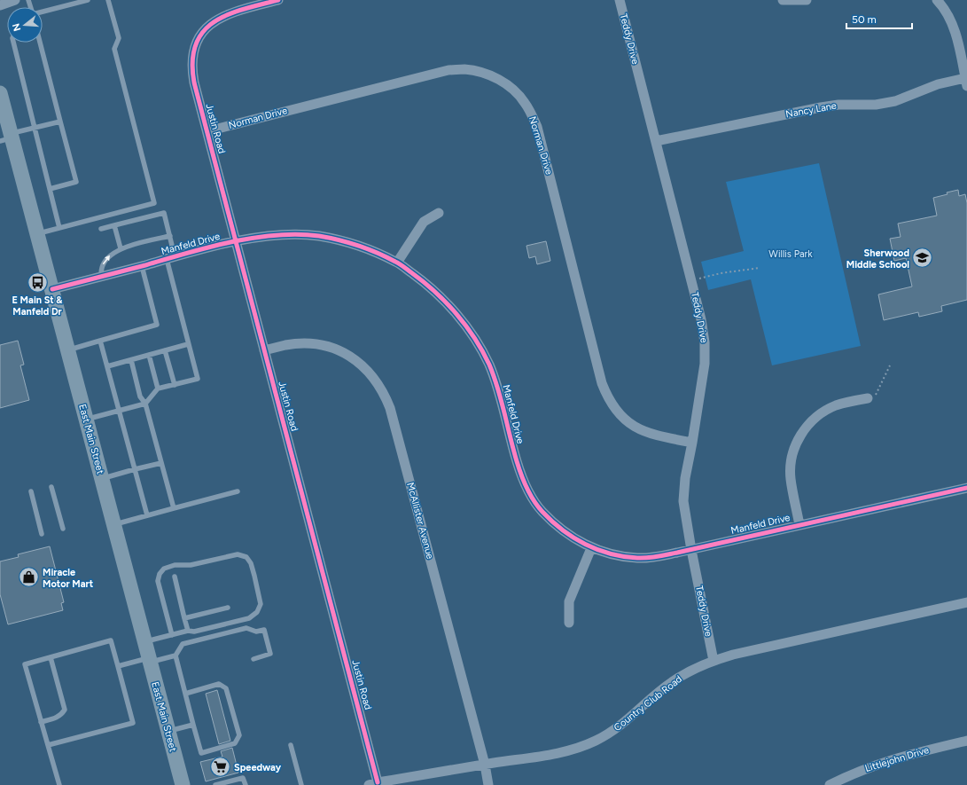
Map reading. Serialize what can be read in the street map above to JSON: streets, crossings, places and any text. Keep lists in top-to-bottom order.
{
  "streets": {
    "main road": ["East Main Street"],
    "street": [
      "Teddy Drive",
      "Nancy Lane",
      "Norman Drive",
      "Justin Road",
      "Manfeld Drive",
      "McAllister Avenue",
      "Country Club Road",
      "Littlejohn Drive"
    ]
  },
  "crossings": [
    ["Teddy Drive", "Nancy Lane"],
    ["Teddy Drive", "Norman Drive"],
    ["Teddy Drive", "Manfeld Drive"],
    ["Teddy Drive", "Country Club Road"],
    ["Norman Drive", "Justin Road"],
    ["Justin Road", "Manfeld Drive"],
    ["Justin Road", "McAllister Avenue"],
    ["Justin Road", "Country Club Road"],
    ["Manfeld Drive", "East Main Street"],
    ["McAllister Avenue", "Country Club Road"]
  ],
  "parks": ["Willis Park"],
  "places": {
    "school or university": ["Sherwood Middle School"],
    "bus stop": ["E Main St & Manfeld Dr"],
    "shop": ["Miracle Motor Mart"],
    "supermarket": ["Speedway"]
  },
  "scale_bar": "50 m",
  "north": "left"
}
